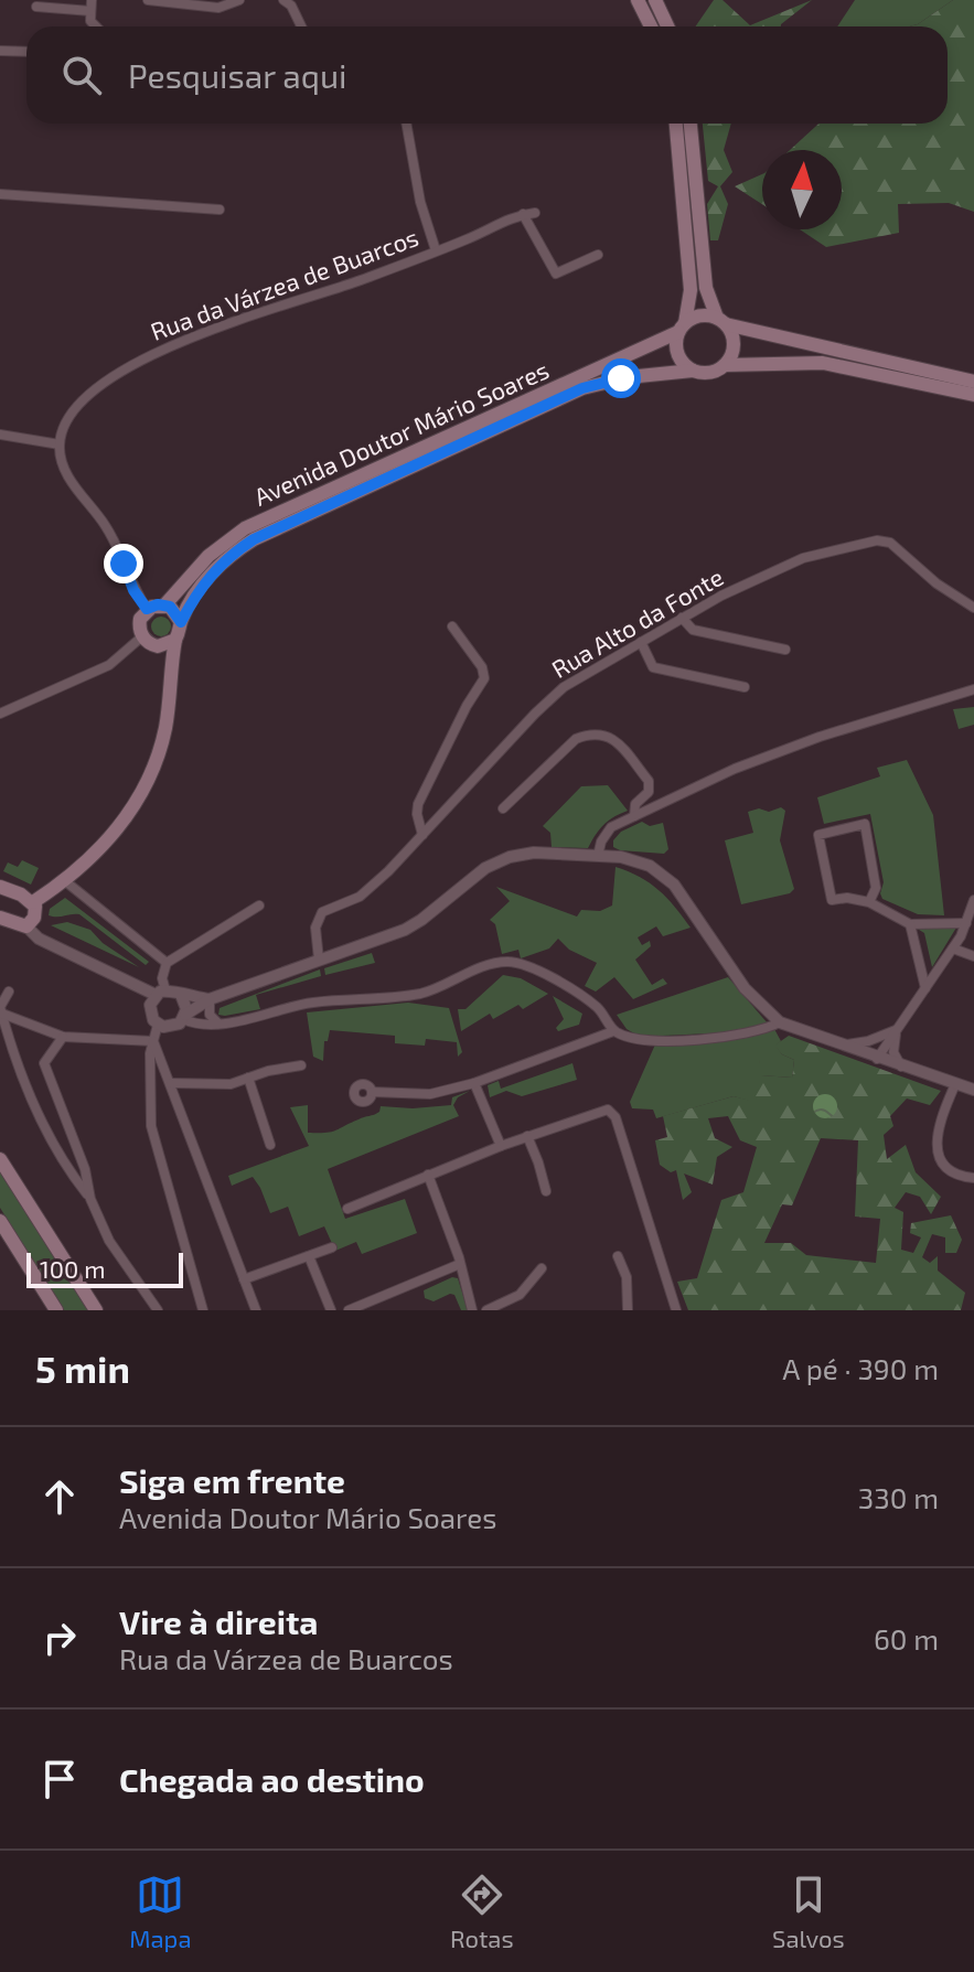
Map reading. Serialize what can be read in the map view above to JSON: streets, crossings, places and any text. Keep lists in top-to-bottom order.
{
  "streets": {
    "main road": ["Avenida Doutor Mário Soares"],
    "street": ["Rua da Várzea de Buarcos", "Rua Alto da Fonte"]
  },
  "scale_bar": "100 m",
  "north": "top",
  "page": {
    "search": "Pesquisar aqui",
    "scale": "100 m",
    "heading": ["5 min", "A pé · 390 m"],
    "list": [
      ["Siga em frente", "Avenida Doutor Mário Soares", "330 m"],
      ["Vire à direita", "Rua da Várzea de Buarcos", "60 m"],
      "Chegada ao destino"
    ],
    "nav": ["Mapa", "Rotas", "Salvos"]
  }
}
